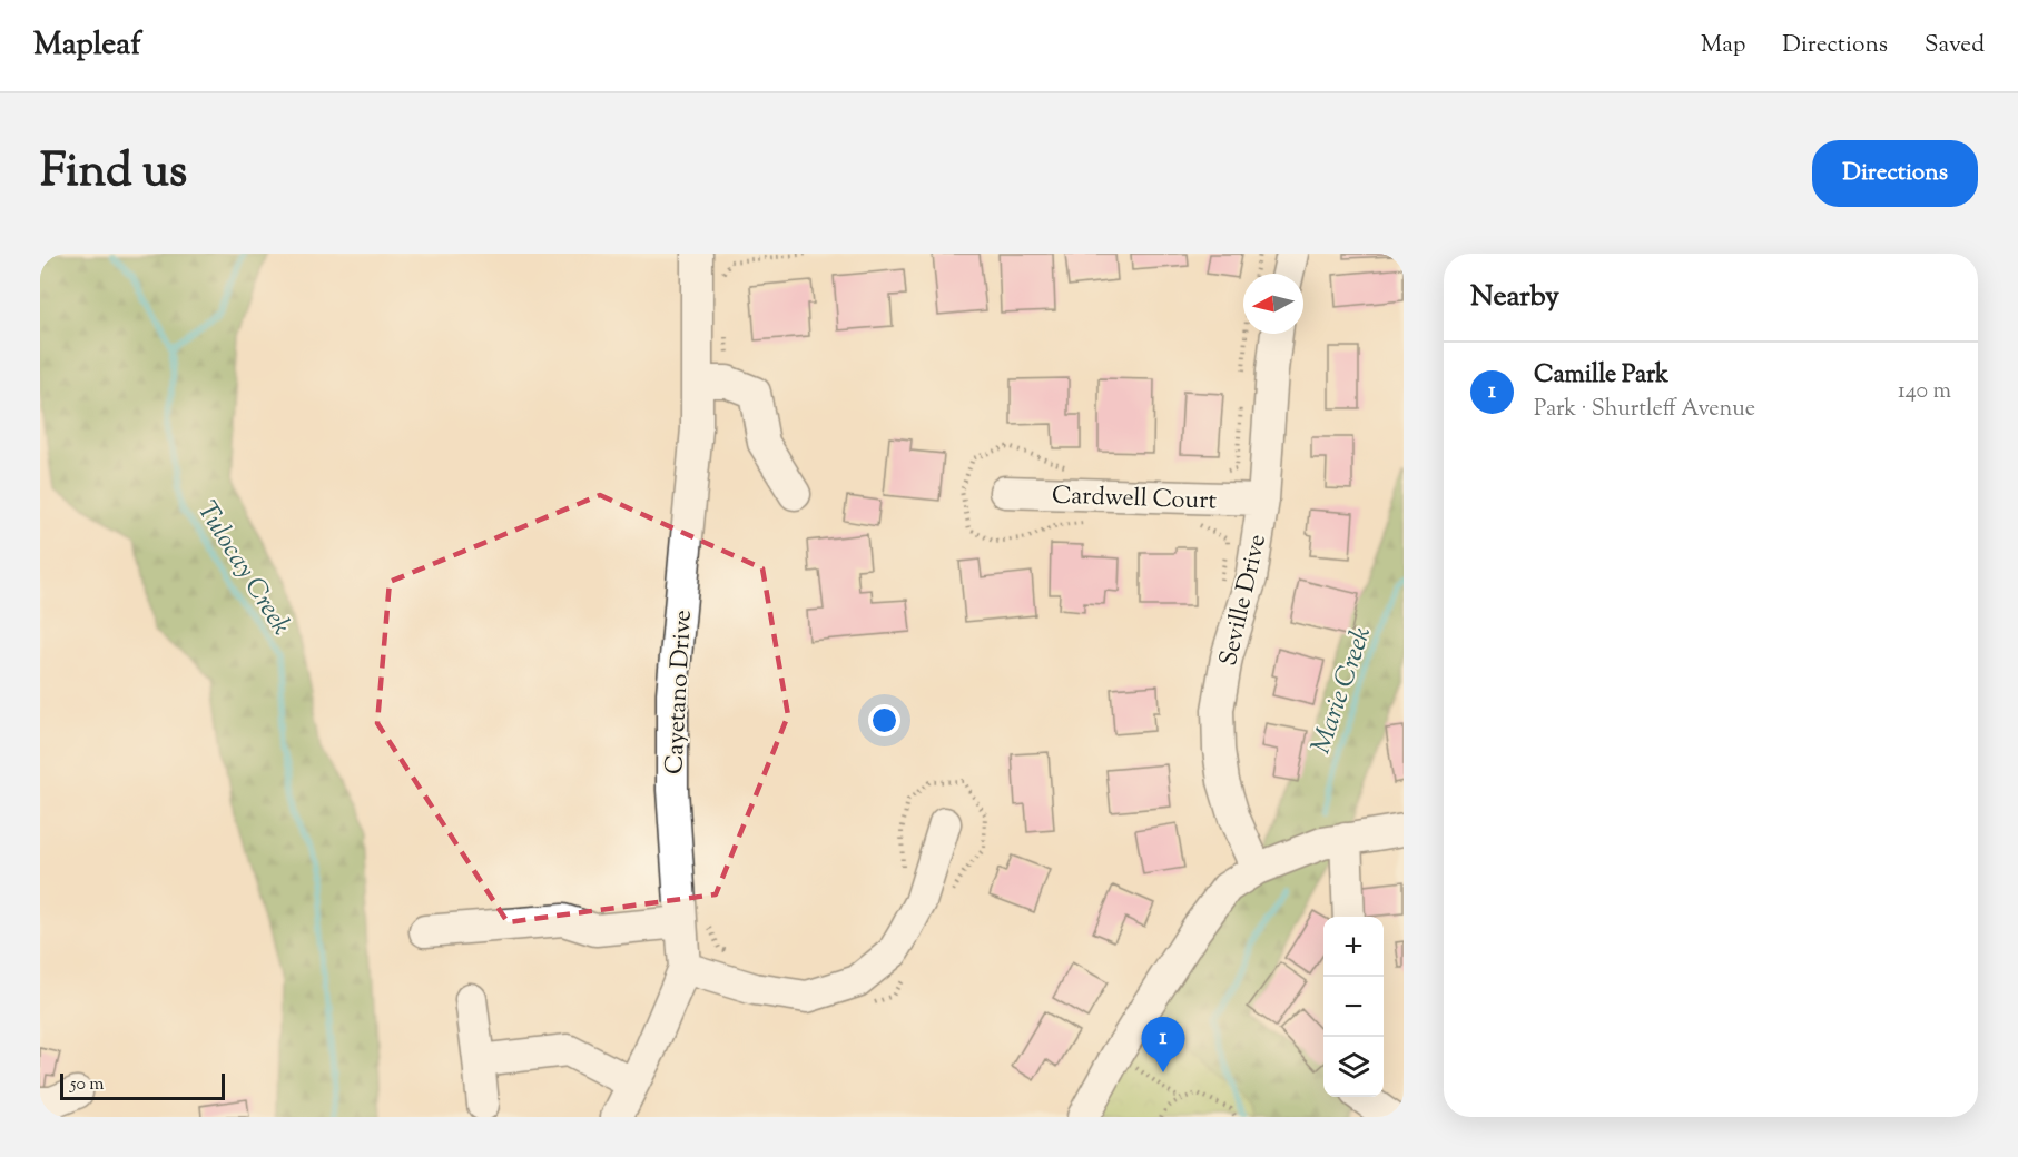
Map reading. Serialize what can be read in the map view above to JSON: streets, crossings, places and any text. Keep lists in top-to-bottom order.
{
  "streets": {
    "street": ["Cardwell Court", "Seville Drive", "Cayetano Drive"]
  },
  "crossings": [
    ["Cardwell Court", "Seville Drive"]
  ],
  "water": ["Tulocay Creek", "Marie Creek"],
  "scale_bar": "50 m",
  "north": "left",
  "page": {
    "header": "Mapleaf",
    "nav": ["Map", "Directions", "Saved"],
    "title": "Find us",
    "buttons": "Directions",
    "heading": "Nearby",
    "list": [
      {
        "mark": "1",
        "name": "Camille Park",
        "note": "Park · Shurtleff Avenue",
        "value": "140 m"
      }
    ],
    "map_buttons": ["+", "−"],
    "pins": "1",
    "scale": "50 m"
  }
}
